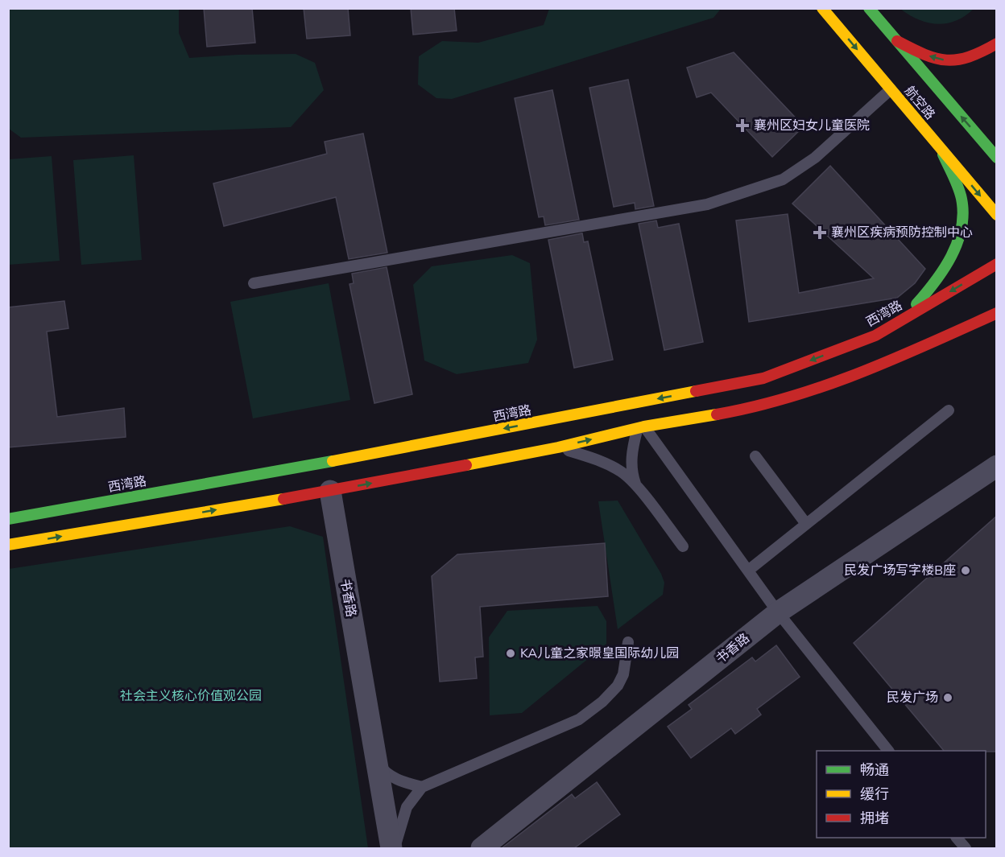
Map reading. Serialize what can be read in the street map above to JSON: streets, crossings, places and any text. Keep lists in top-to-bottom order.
{
  "streets": {
    "main road": ["航空路", "西湾路"],
    "street": ["书香路"]
  },
  "parks": ["社会主义核心价值观公园"],
  "places": {
    "health": ["襄州区妇女儿童医院", "襄州区疾病预防控制中心"],
    "other": ["民发广场写字楼B座", "KA儿童之家暻皇国际幼儿园", "民发广场"]
  },
  "legend": ["畅通", "缓行", "拥堵"]
}
